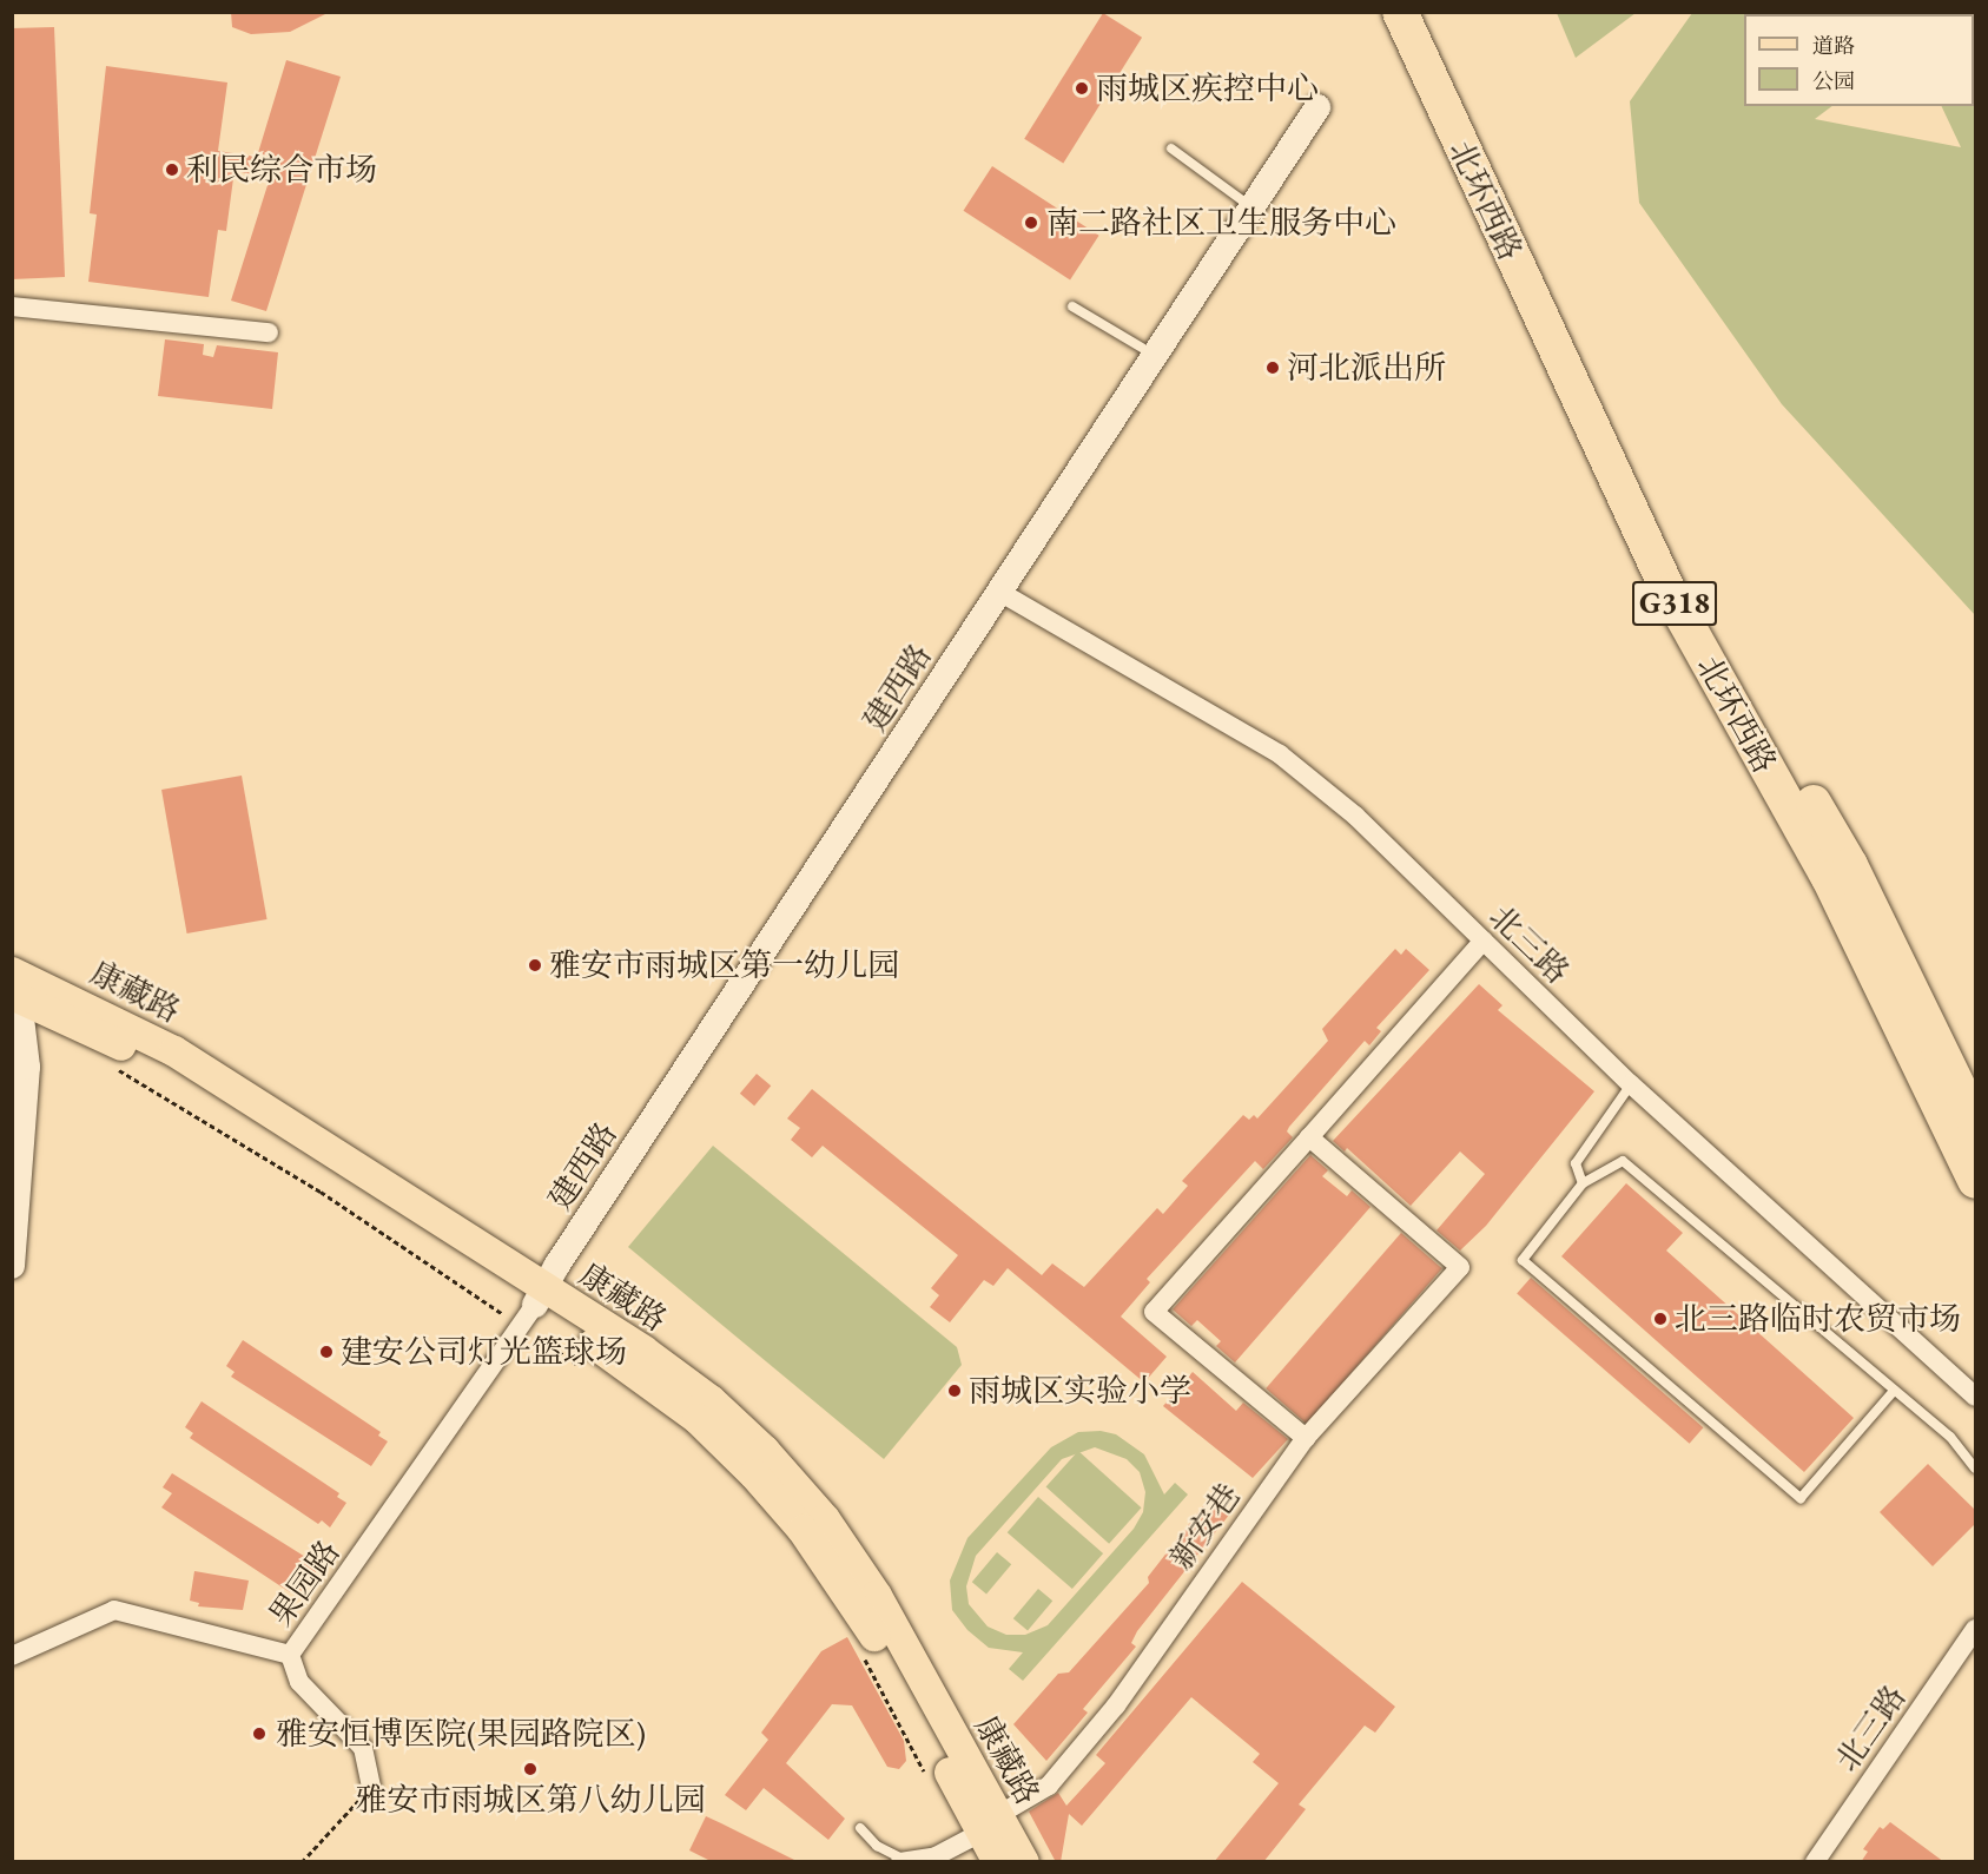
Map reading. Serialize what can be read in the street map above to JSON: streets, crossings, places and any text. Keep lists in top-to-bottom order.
{
  "streets": {
    "highway": ["北环西路", "G318"],
    "main road": ["康藏路"],
    "street": [
      "建西路",
      "北三路",
      "新安巷",
      "果园路"
    ]
  },
  "crossings": [
    ["建西路", "北三路"],
    ["建西路", "康藏路"],
    ["建西路", "果园路"],
    ["康藏路", "新安巷"],
    ["康藏路", "果园路"]
  ],
  "places": [
    "雨城区疾控中心",
    "利民综合市场",
    "南二路社区卫生服务中心",
    "河北派出所",
    "雅安市雨城区第一幼儿园",
    "北三路临时农贸市场",
    "建安公司灯光篮球场",
    "雨城区实验小学",
    "雅安恒博医院(果园路院区)",
    "雅安市雨城区第八幼儿园"
  ],
  "legend": ["道路", "公园"]
}
